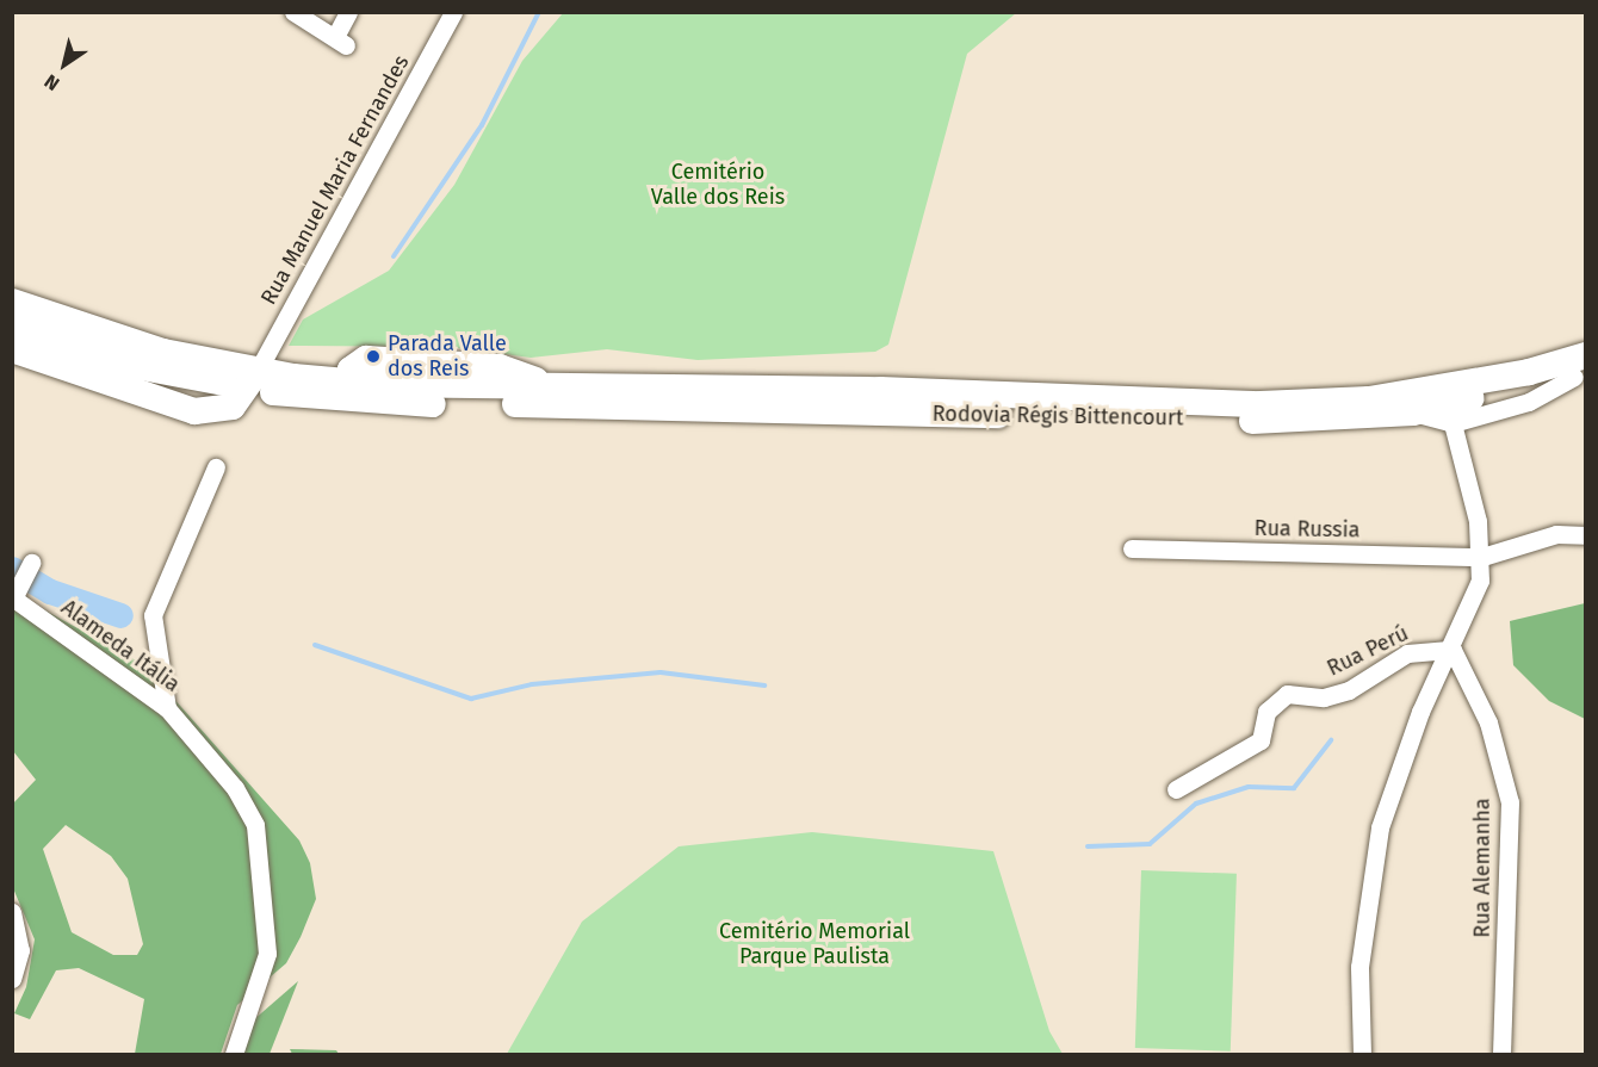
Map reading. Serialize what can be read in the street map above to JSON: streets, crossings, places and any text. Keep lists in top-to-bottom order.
{
  "streets": {
    "highway": ["Rodovia Régis Bittencourt"],
    "street": [
      "Rua Manuel Maria Fernandes",
      "Rua Russia",
      "Alameda Itália",
      "Rua Perú",
      "Rua Alemanha"
    ]
  },
  "crossings": [
    ["Rua Perú", "Rua Alemanha"]
  ],
  "parks": ["Cemitério Valle dos Reis", "Cemitério Memorial Parque Paulista"],
  "places": ["Parada Valle dos Reis"],
  "north": "bottom left"
}
